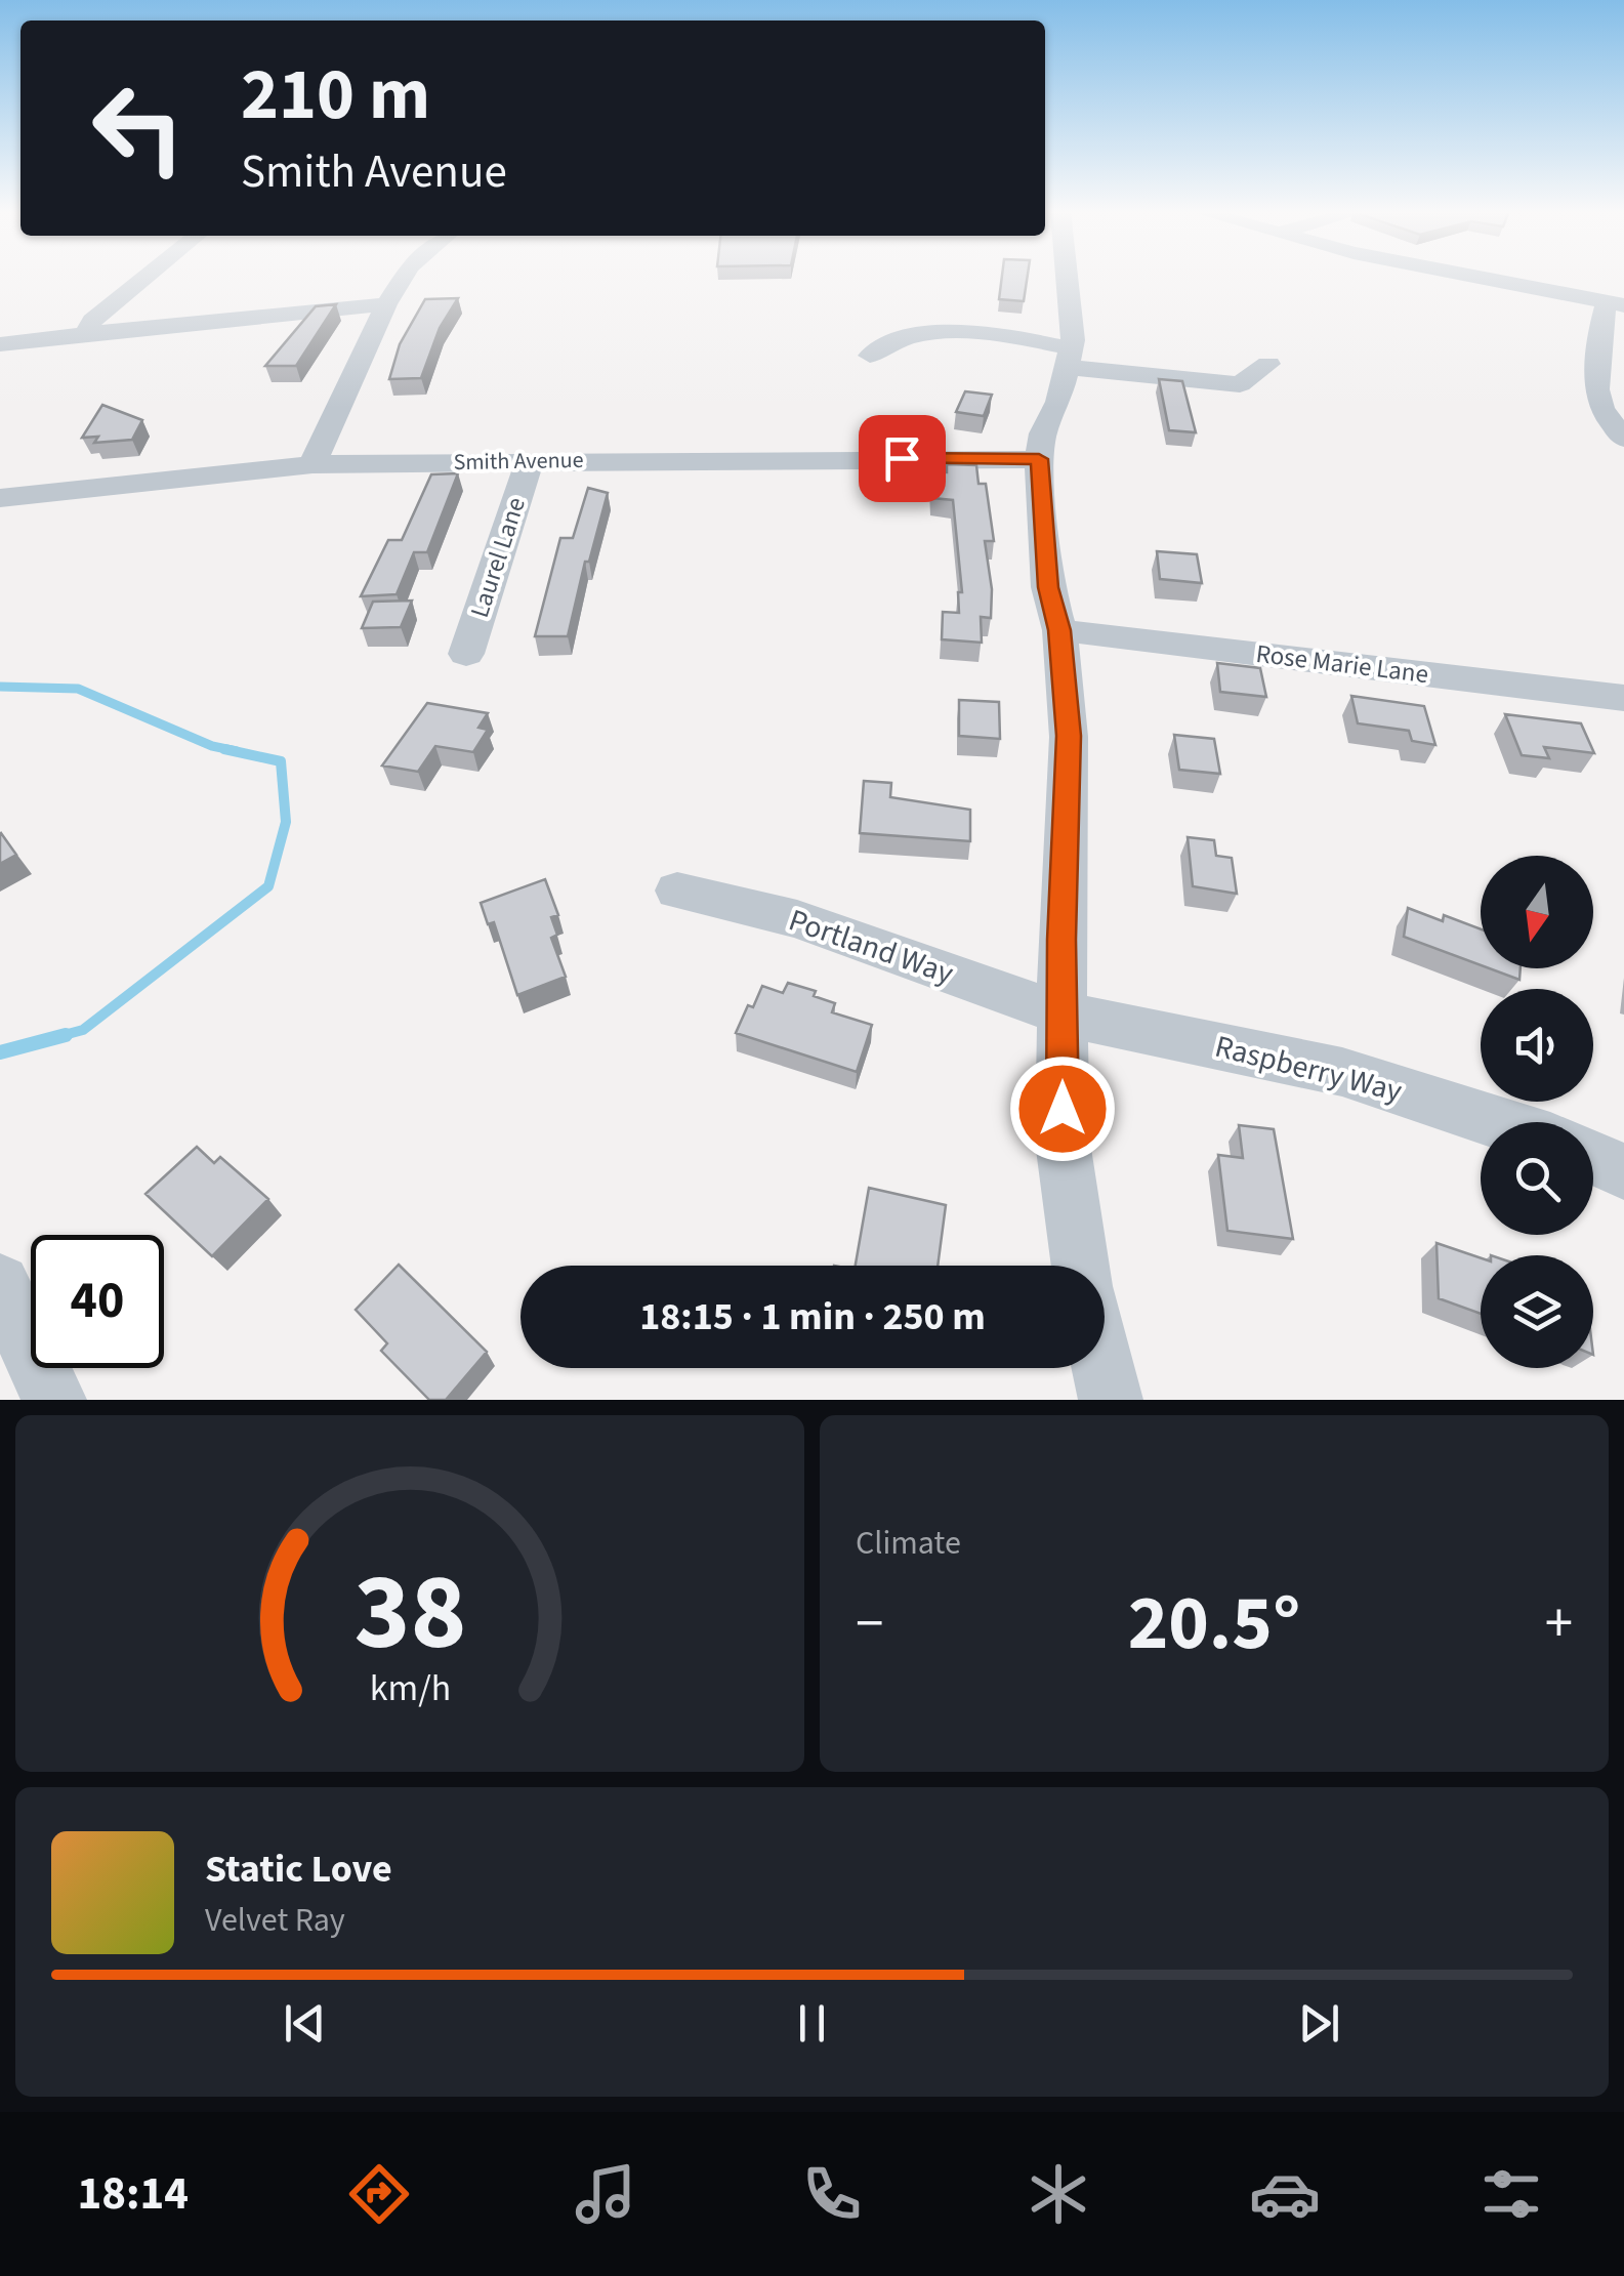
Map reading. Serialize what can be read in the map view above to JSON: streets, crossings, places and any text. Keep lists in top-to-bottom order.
{
  "streets": {
    "street": [
      "Smith Avenue",
      "Laurel Lane",
      "Rose Marie Lane",
      "Portland Way",
      "Raspberry Way"
    ]
  },
  "crossings": [
    ["Smith Avenue", "Laurel Lane"],
    ["Portland Way", "Raspberry Way"]
  ],
  "north": "bottom",
  "page": {
    "turn": ["210 m", "Smith Avenue"],
    "limit": "40",
    "trip": "18:15 · 1 min · 250 m",
    "tile": "Climate",
    "heat": ["−", "20.5°", "+"],
    "song": ["Static Love", "Velvet Ray"],
    "tabs": "18:14",
    "gauge": ["38", "km/h"]
  }
}
